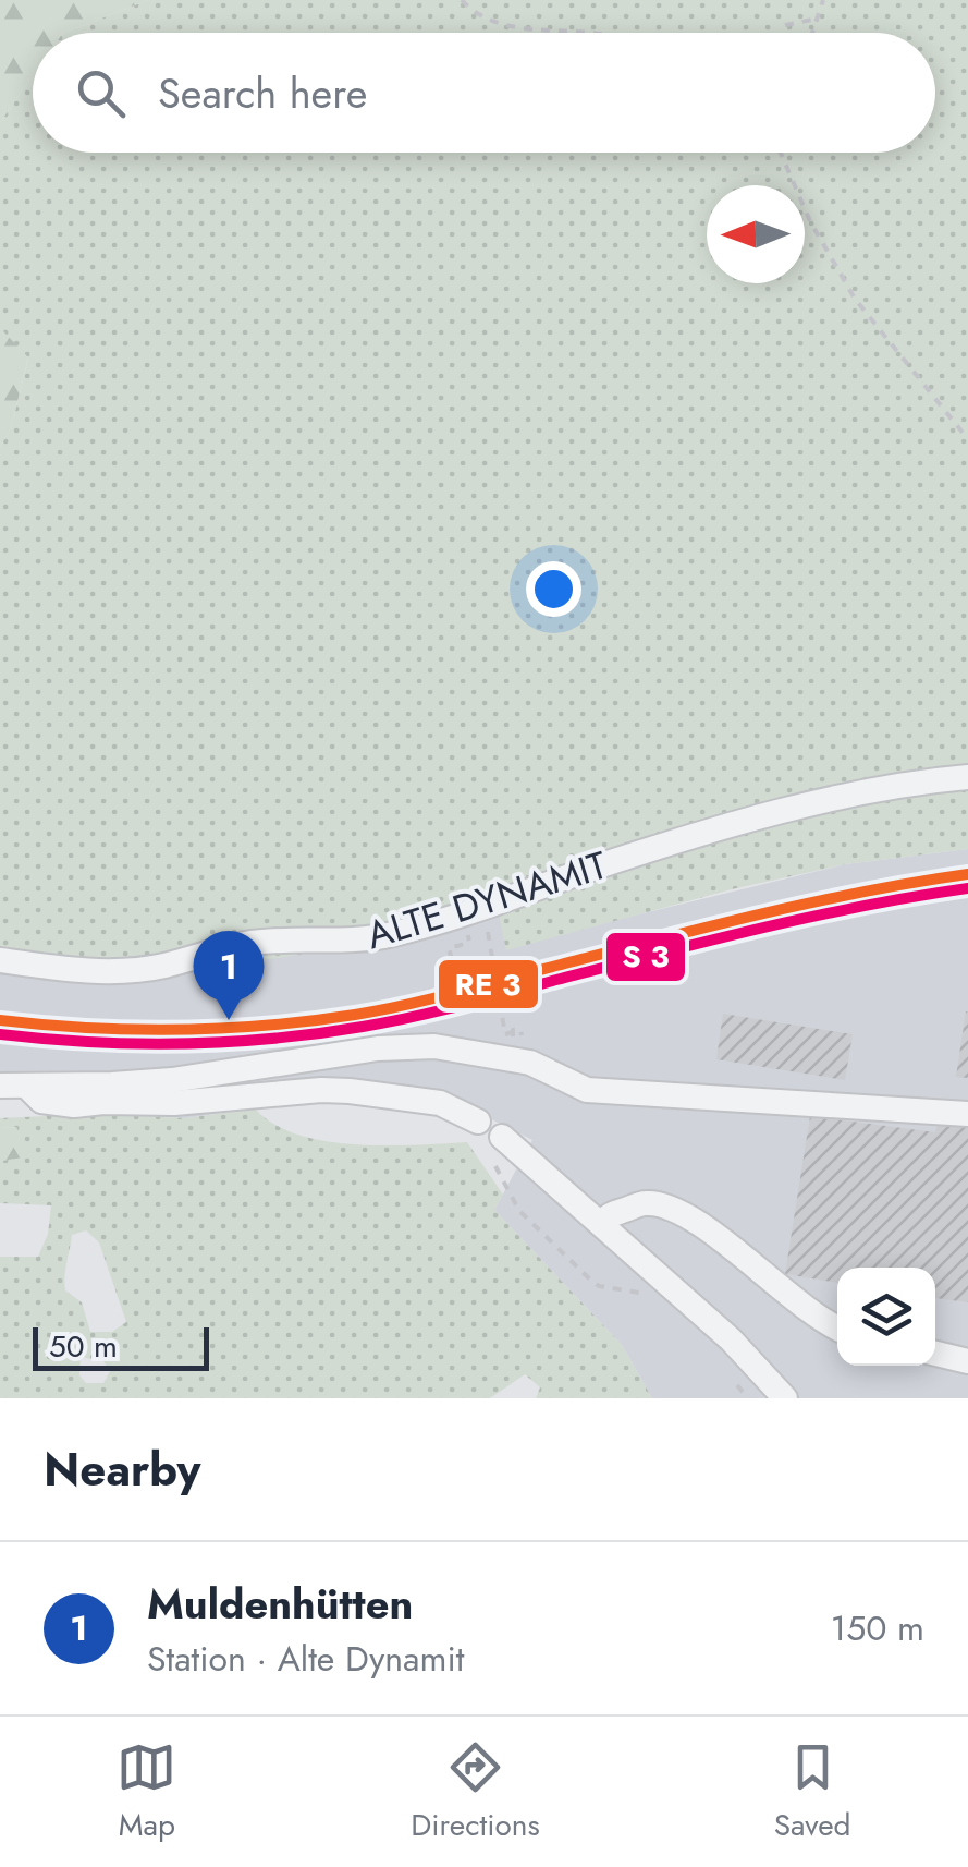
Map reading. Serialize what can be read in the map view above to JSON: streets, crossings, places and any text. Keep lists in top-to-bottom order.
{
  "streets": {
    "street": ["ALTE DYNAMIT"]
  },
  "scale_bar": "50 m",
  "north": "left",
  "page": {
    "search": "Search here",
    "pins": "1",
    "scale": "50 m",
    "heading": "Nearby",
    "list": [
      {
        "mark": "1",
        "name": "Muldenhütten",
        "note": "Station · Alte Dynamit",
        "value": "150 m"
      }
    ],
    "nav": ["Map", "Directions", "Saved"]
  }
}
